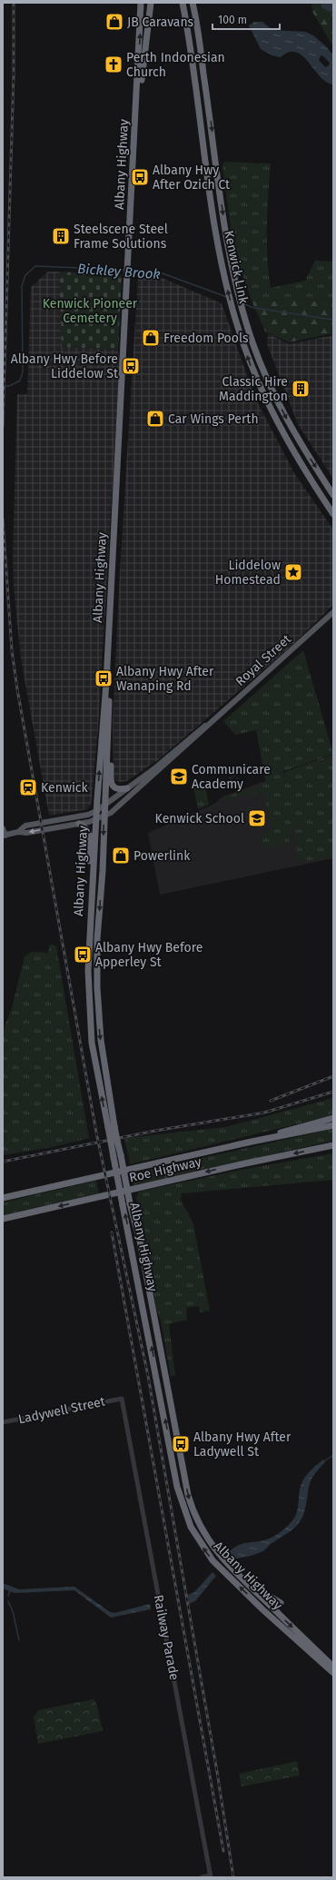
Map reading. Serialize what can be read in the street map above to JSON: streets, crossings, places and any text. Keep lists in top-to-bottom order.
{
  "streets": {
    "highway": ["Albany Highway", "Kenwick Link", "Roe Highway"],
    "main road": ["Royal Street"],
    "street": ["Ladywell Street", "Railway Parade"]
  },
  "crossings": [
    ["Albany Highway", "Royal Street"],
    ["Ladywell Street", "Railway Parade"]
  ],
  "water": ["Bickley Brook"],
  "parks": ["Kenwick Pioneer Cemetery"],
  "places": {
    "shop": [
      "JB Caravans",
      "Freedom Pools",
      "Car Wings Perth",
      "Powerlink"
    ],
    "church": ["Perth Indonesian Church"],
    "bus stop": [
      "Albany Hwy After Ozich Ct",
      "Albany Hwy Before Liddelow St",
      "Albany Hwy After Wanaping Rd",
      "Albany Hwy Before Apperley St",
      "Albany Hwy After Ladywell St"
    ],
    "building": ["Steelscene Steel Frame Solutions", "Classic Hire Maddington"],
    "place": ["Liddelow Homestead"],
    "school or university": ["Communicare Academy", "Kenwick School"],
    "station": ["Kenwick"]
  },
  "scale_bar": "100 m"
}
